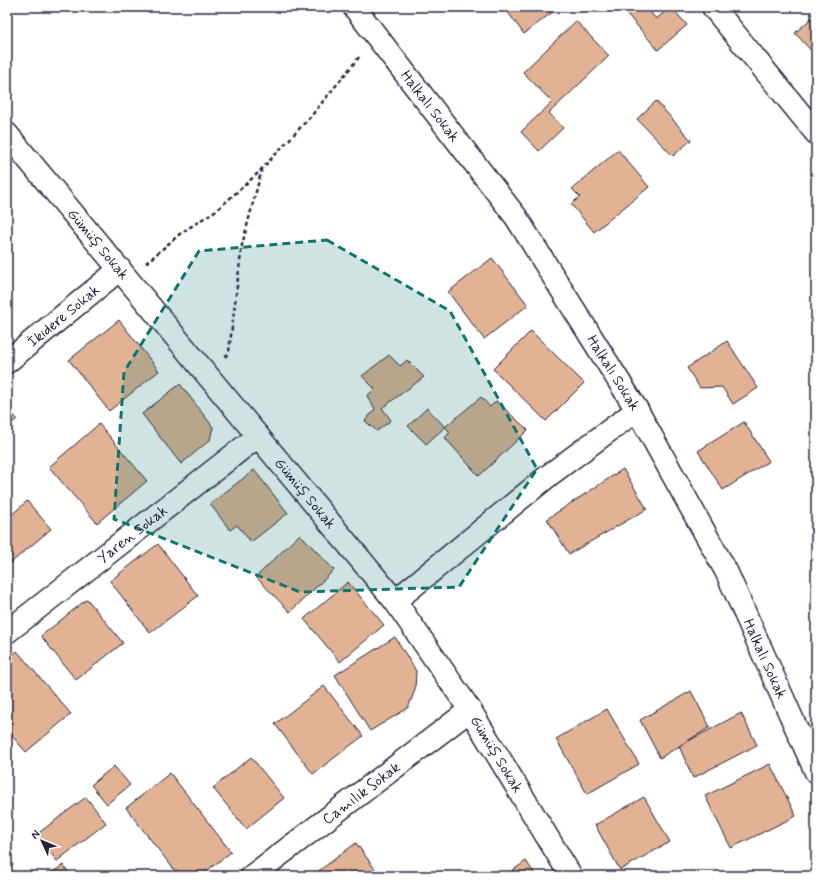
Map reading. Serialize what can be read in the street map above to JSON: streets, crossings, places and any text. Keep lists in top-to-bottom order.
{
  "streets": {
    "street": [
      "Halkalı Sokak",
      "Gümüş Sokak",
      "İkidere Sokak",
      "Yaren Sokak",
      "Camılık Sokak"
    ]
  },
  "crossings": [
    ["Gümüş Sokak", "İkidere Sokak"],
    ["Gümüş Sokak", "Yaren Sokak"],
    ["Gümüş Sokak", "Camılık Sokak"]
  ],
  "north": "top left"
}
